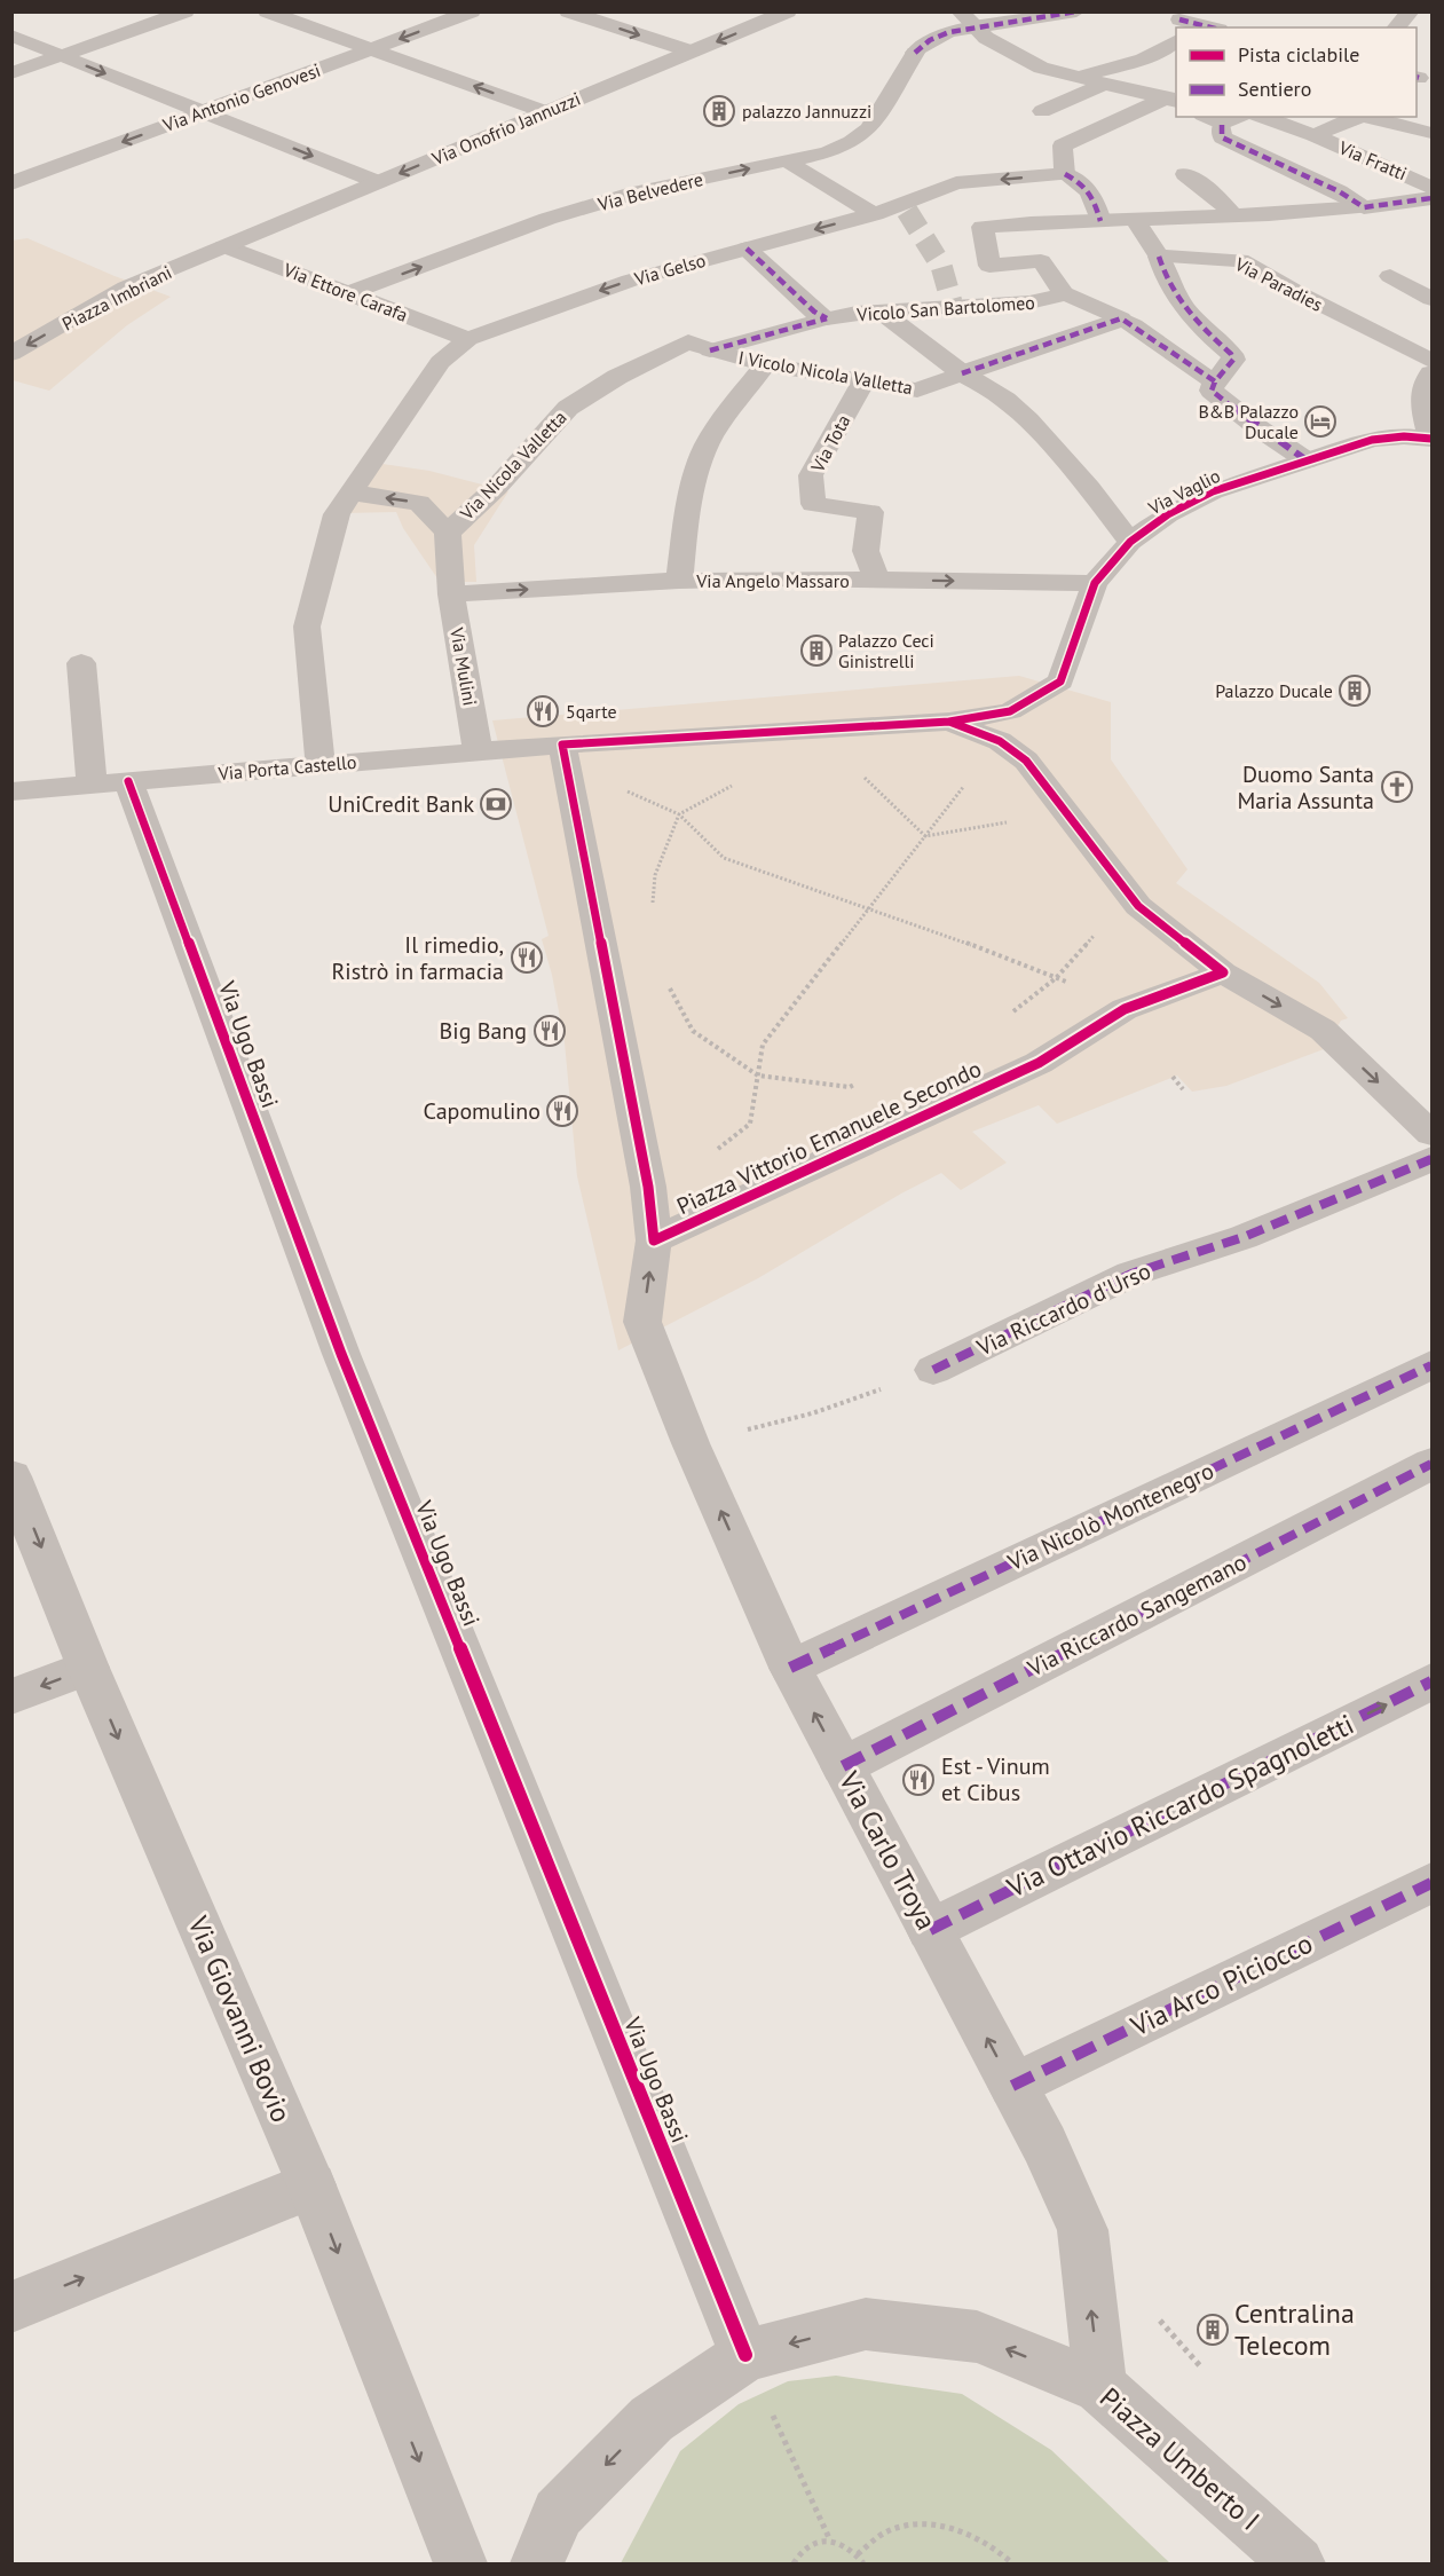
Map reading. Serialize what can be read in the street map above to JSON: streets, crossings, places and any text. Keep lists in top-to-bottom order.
{
  "streets": {
    "street": [
      "Via Antonio Genovesi",
      "Via Onofrio Jannuzzi",
      "Via Fratti",
      "Via Belvedere",
      "Via Gelso",
      "Via Paradies",
      "Via Ettore Carafa",
      "Piazza Imbriani",
      "Vicolo San Bartolomeo",
      "I Vicolo Nicola Valletta",
      "Via Tota",
      "Via Nicola Valletta",
      "Via Vaglio",
      "Via Angelo Massaro",
      "Via Mulini",
      "Via Porta Castello",
      "Via Ugo Bassi",
      "Piazza Vittorio Emanuele Secondo",
      "Via Riccardo d'Urso",
      "Via Nicolò Montenegro",
      "Via Riccardo Sangemano",
      "Via Ottavio Riccardo Spagnoletti",
      "Via Carlo Troya",
      "Via Arco Piciocco",
      "Via Giovanni Bovio",
      "Piazza Umberto I"
    ]
  },
  "crossings": [
    ["Via Onofrio Jannuzzi", "Via Ettore Carafa"],
    ["Via Onofrio Jannuzzi", "Piazza Imbriani"],
    ["Via Belvedere", "Via Ettore Carafa"],
    ["Via Gelso", "Via Ettore Carafa"],
    ["Via Gelso", "Via Porta Castello"],
    ["Via Ettore Carafa", "Piazza Imbriani"],
    ["Vicolo San Bartolomeo", "I Vicolo Nicola Valletta"],
    ["Vicolo San Bartolomeo", "Via Nicola Valletta"],
    ["I Vicolo Nicola Valletta", "Via Tota"],
    ["I Vicolo Nicola Valletta", "Via Nicola Valletta"],
    ["Via Tota", "Via Angelo Massaro"],
    ["Via Nicola Valletta", "Via Mulini"],
    ["Via Vaglio", "Via Angelo Massaro"],
    ["Via Angelo Massaro", "Via Mulini"],
    ["Via Mulini", "Via Porta Castello"],
    ["Via Porta Castello", "Via Ugo Bassi"],
    ["Via Porta Castello", "Piazza Vittorio Emanuele Secondo"],
    ["Via Ugo Bassi", "Piazza Umberto I"],
    ["Piazza Vittorio Emanuele Secondo", "Via Carlo Troya"],
    ["Via Nicolò Montenegro", "Via Carlo Troya"],
    ["Via Riccardo Sangemano", "Via Carlo Troya"],
    ["Via Ottavio Riccardo Spagnoletti", "Via Carlo Troya"],
    ["Via Carlo Troya", "Via Arco Piciocco"],
    ["Via Carlo Troya", "Piazza Umberto I"]
  ],
  "one_way": [
    "Via Onofrio Jannuzzi",
    "Via Belvedere",
    "Via Gelso",
    "Via Ottavio Riccardo Spagnoletti",
    "Via Carlo Troya",
    "Via Giovanni Bovio",
    "Piazza Umberto I"
  ],
  "places": {
    "building": [
      "palazzo Jannuzzi",
      "Palazzo Ceci Ginistrelli",
      "Palazzo Ducale",
      "Centralina Telecom"
    ],
    "hotel": ["B&B Palazzo Ducale"],
    "restaurant": [
      "5qarte",
      "Il rimedio, Ristrò in farmacia",
      "Big Bang",
      "Capomulino",
      "Est - Vinum et Cibus"
    ],
    "church": ["Duomo Santa Maria Assunta"],
    "bank": ["UniCredit Bank"]
  },
  "legend": ["Pista ciclabile", "Sentiero"]
}
